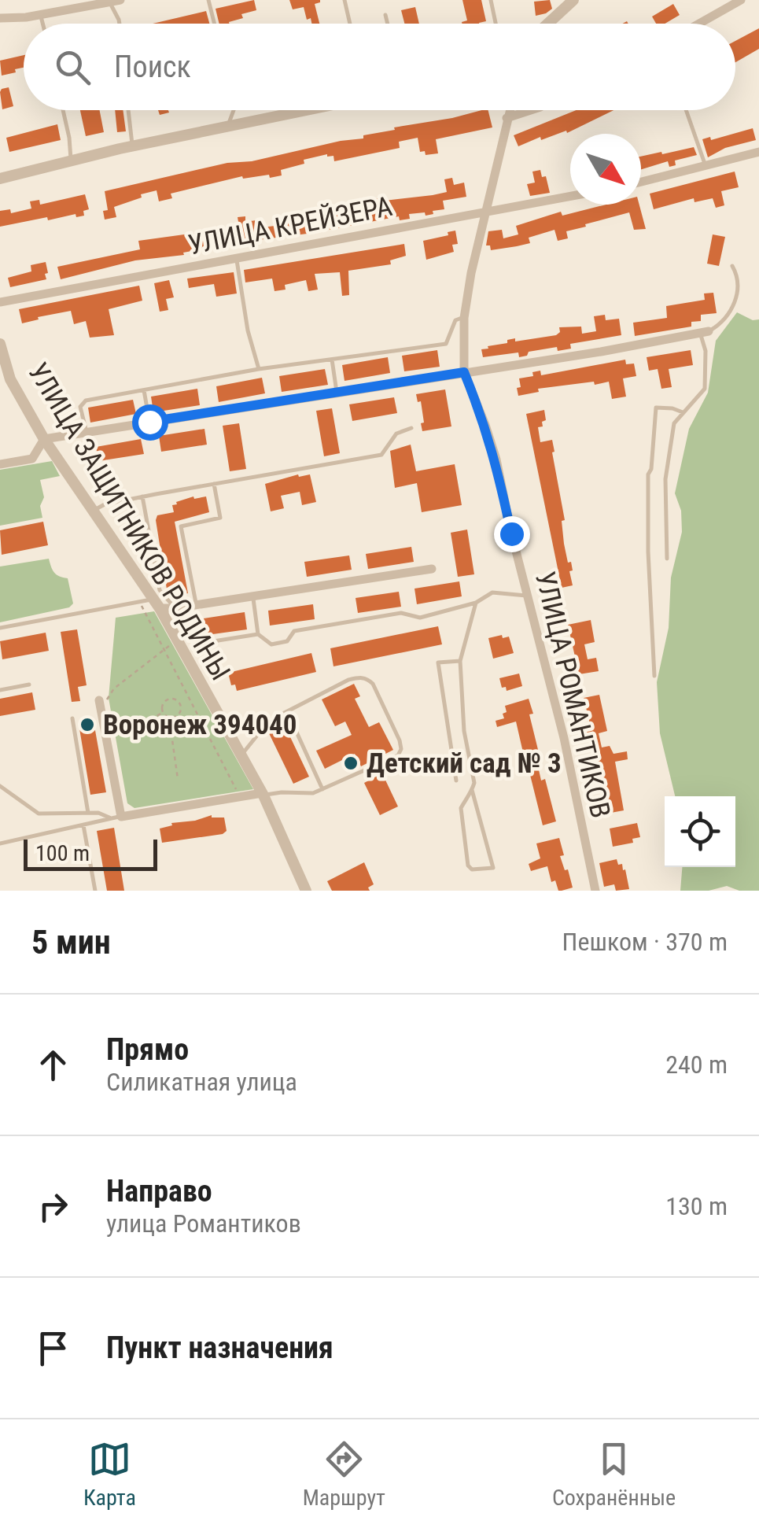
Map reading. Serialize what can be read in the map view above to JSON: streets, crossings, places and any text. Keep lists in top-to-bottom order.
{
  "streets": {
    "street": ["УЛИЦА КРЕЙЗЕРА", "УЛИЦА ЗАЩИТНИКОВ РОДИНЫ", "УЛИЦА РОМАНТИКОВ"]
  },
  "crossings": [
    ["УЛИЦА КРЕЙЗЕРА", "УЛИЦА РОМАНТИКОВ"]
  ],
  "places": ["Воронеж 394040", "Детский сад № 3"],
  "scale_bar": "100 m",
  "north": "bottom right",
  "page": {
    "search": "Поиск",
    "scale": "100 m",
    "heading": ["5 мин", "Пешком · 370 m"],
    "list": [
      ["Прямо", "Силикатная улица", "240 m"],
      ["Направо", "улица Романтиков", "130 m"],
      "Пункт назначения"
    ],
    "nav": ["Карта", "Маршрут", "Сохранённые"]
  }
}
